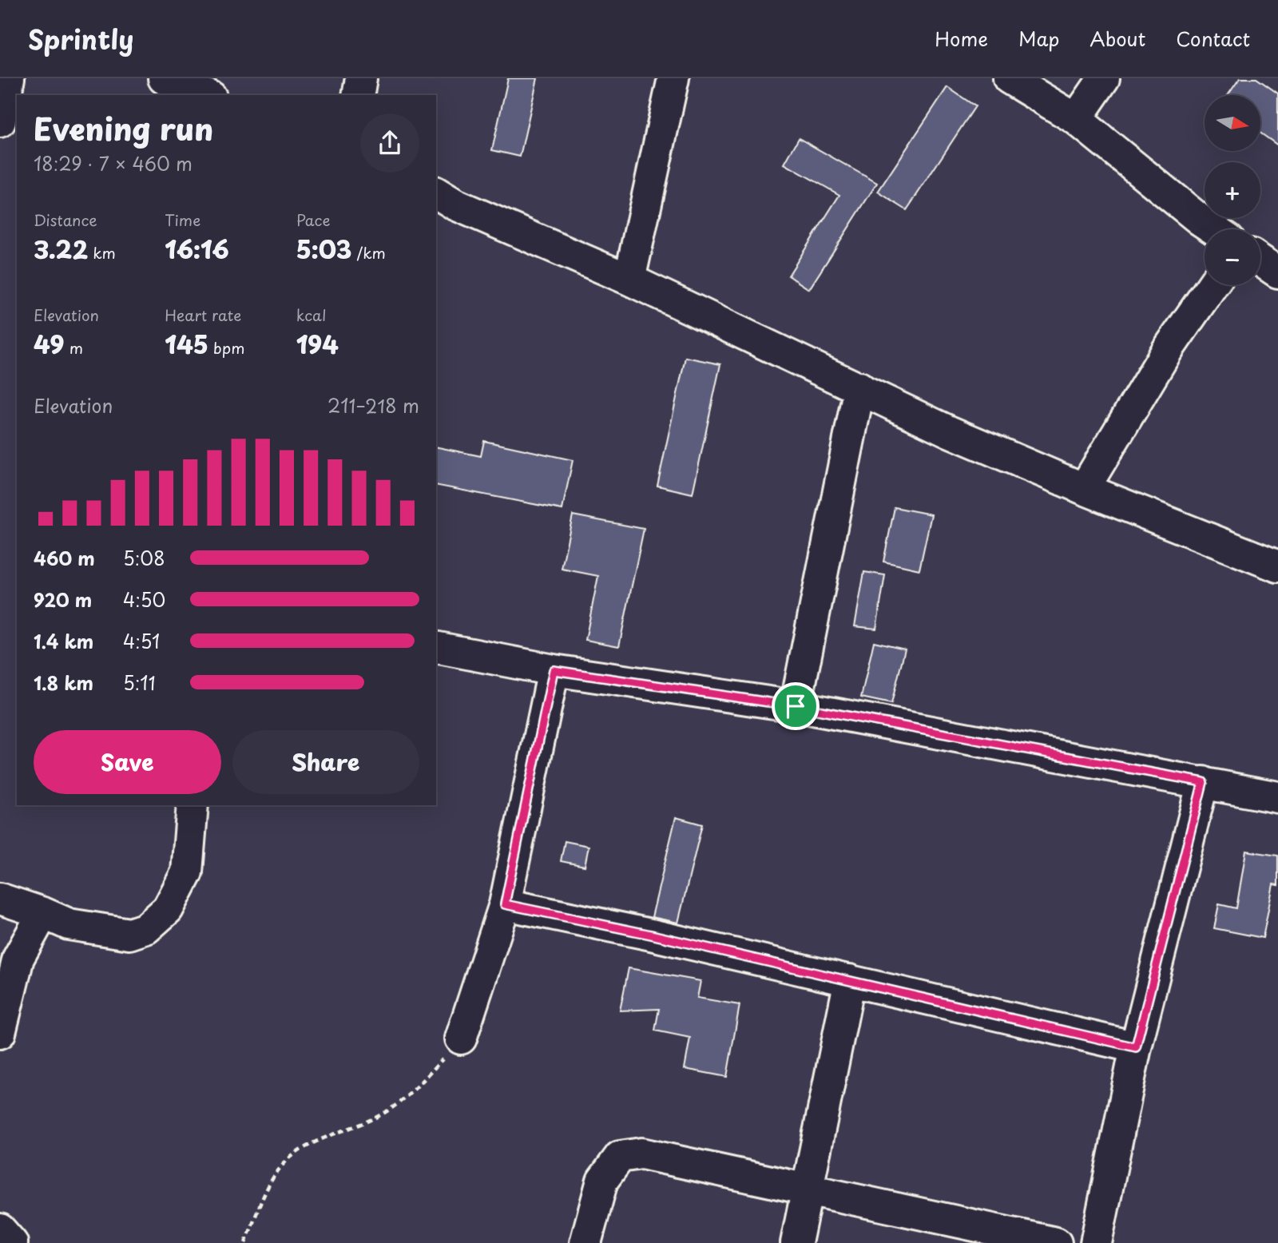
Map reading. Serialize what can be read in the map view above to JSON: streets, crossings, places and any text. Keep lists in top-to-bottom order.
{
  "north": "right",
  "page": {
    "header": "Sprintly",
    "nav": [
      "Home",
      "Map",
      "About",
      "Contact"
    ],
    "map_buttons": ["+", "−"],
    "heading": ["Evening run", "18:29 · 7 × 460 m"],
    "stats": [
      ["Distance", "3.22 km"],
      ["Time", "16:16"],
      ["Pace", "5:03 /km"],
      ["Elevation", "49 m"],
      ["Heart rate", "145 bpm"],
      ["kcal", "194"]
    ],
    "chart": ["Elevation", "211–218 m"],
    "list": [
      {
        "name": "460 m",
        "note": "5:08"
      },
      {
        "name": "920 m",
        "note": "4:50"
      },
      {
        "name": "1.4 km",
        "note": "4:51"
      },
      {
        "name": "1.8 km",
        "note": "5:11"
      }
    ],
    "buttons": ["Save", "Share"]
  }
}
